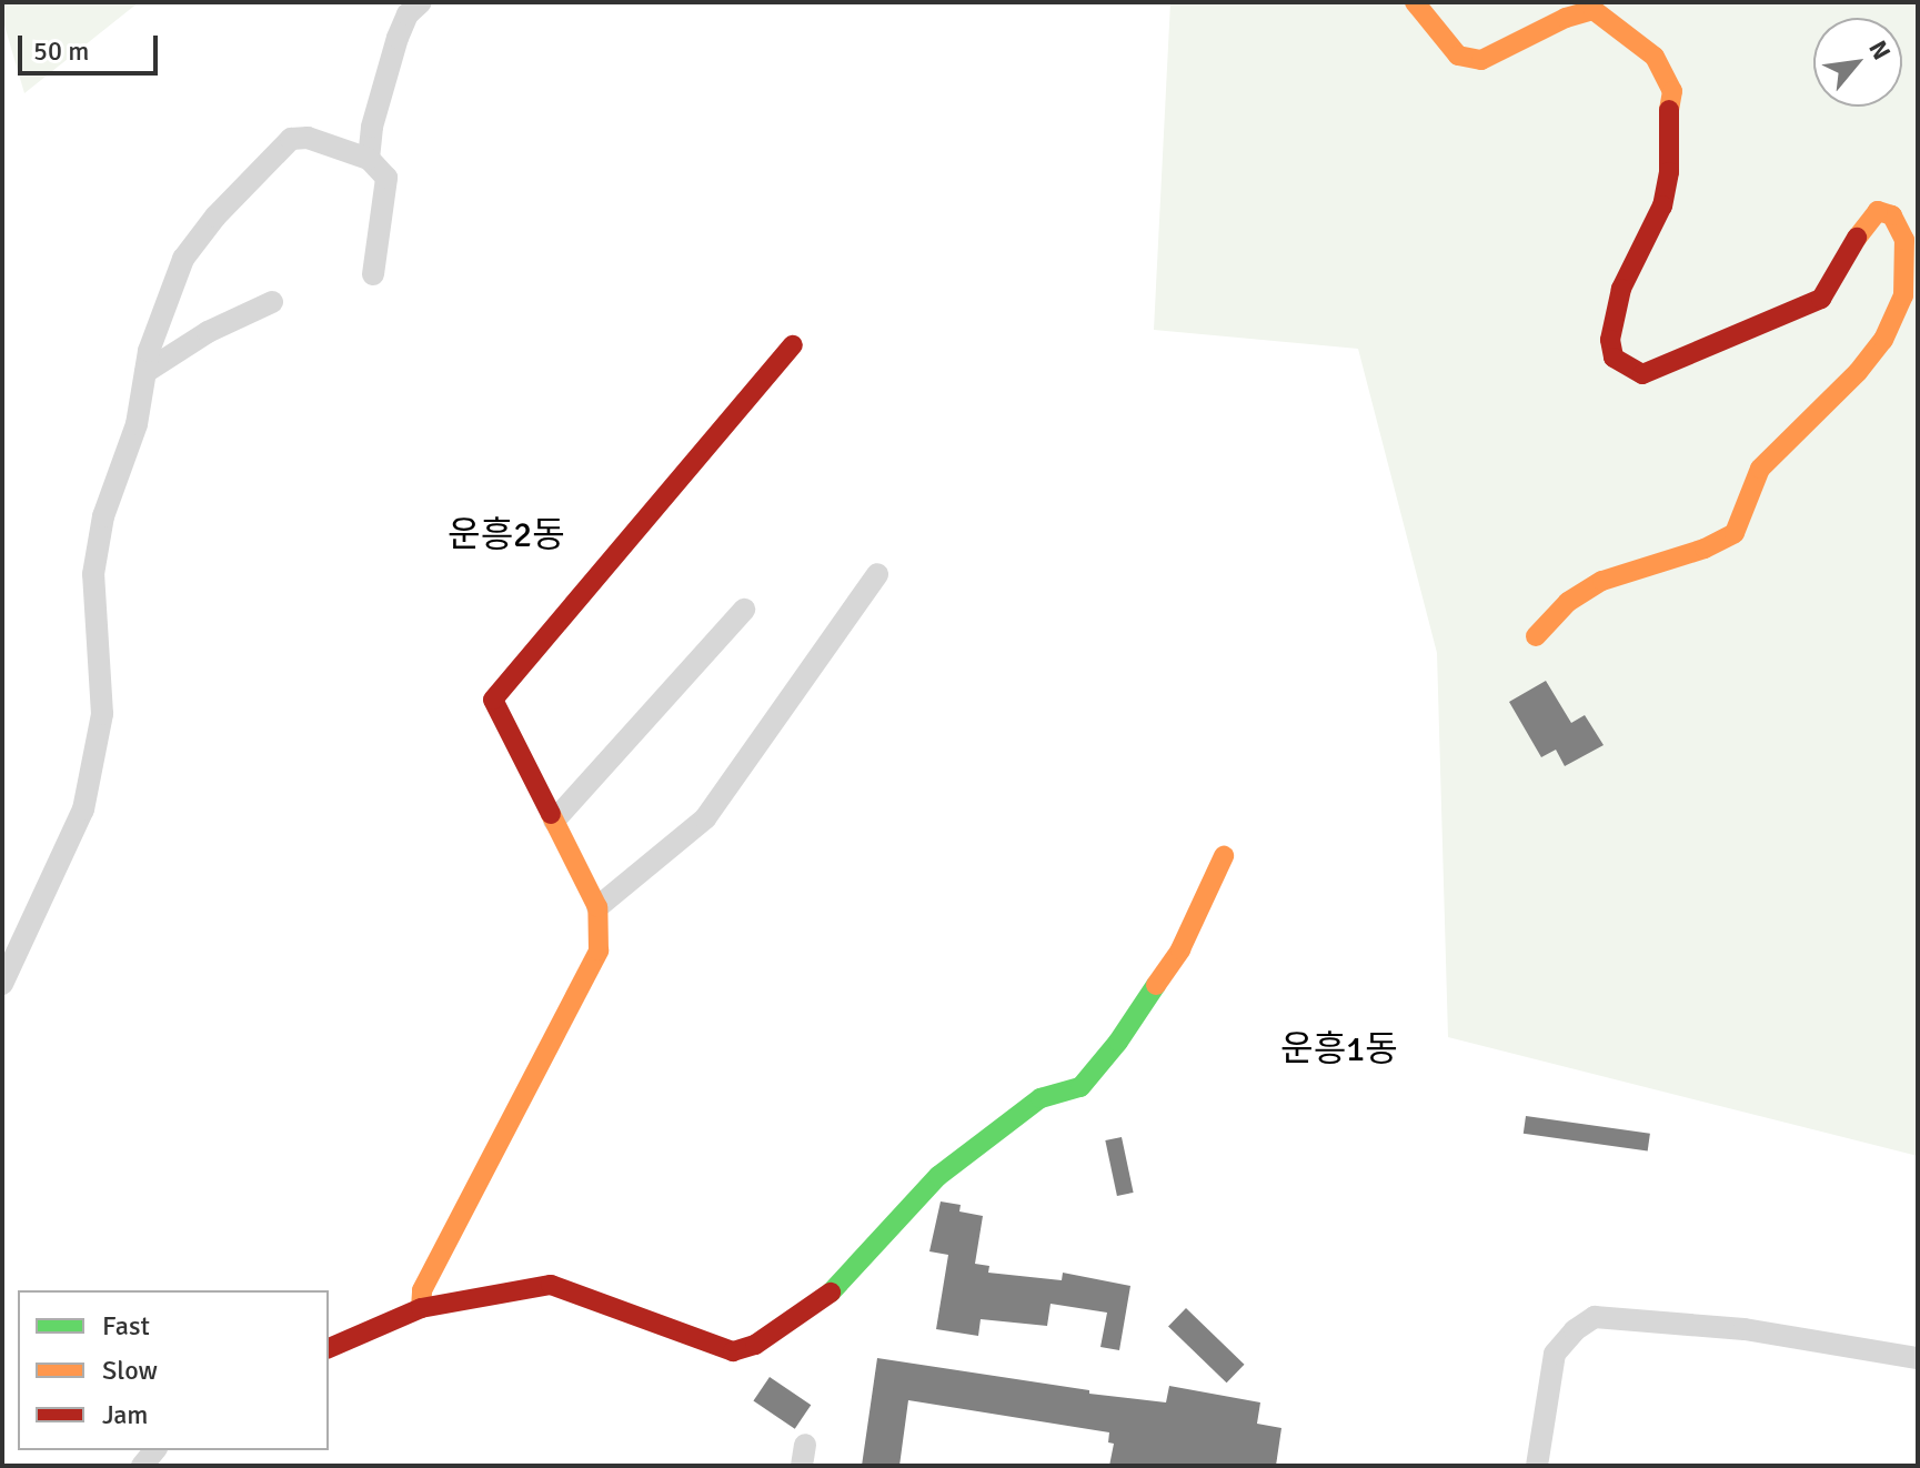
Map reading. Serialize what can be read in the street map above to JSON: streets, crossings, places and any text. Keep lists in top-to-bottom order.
{
  "districts": ["운흥2동", "운흥1동"],
  "legend": ["Fast", "Slow", "Jam"],
  "scale_bar": "50 m",
  "north": "top right"
}
